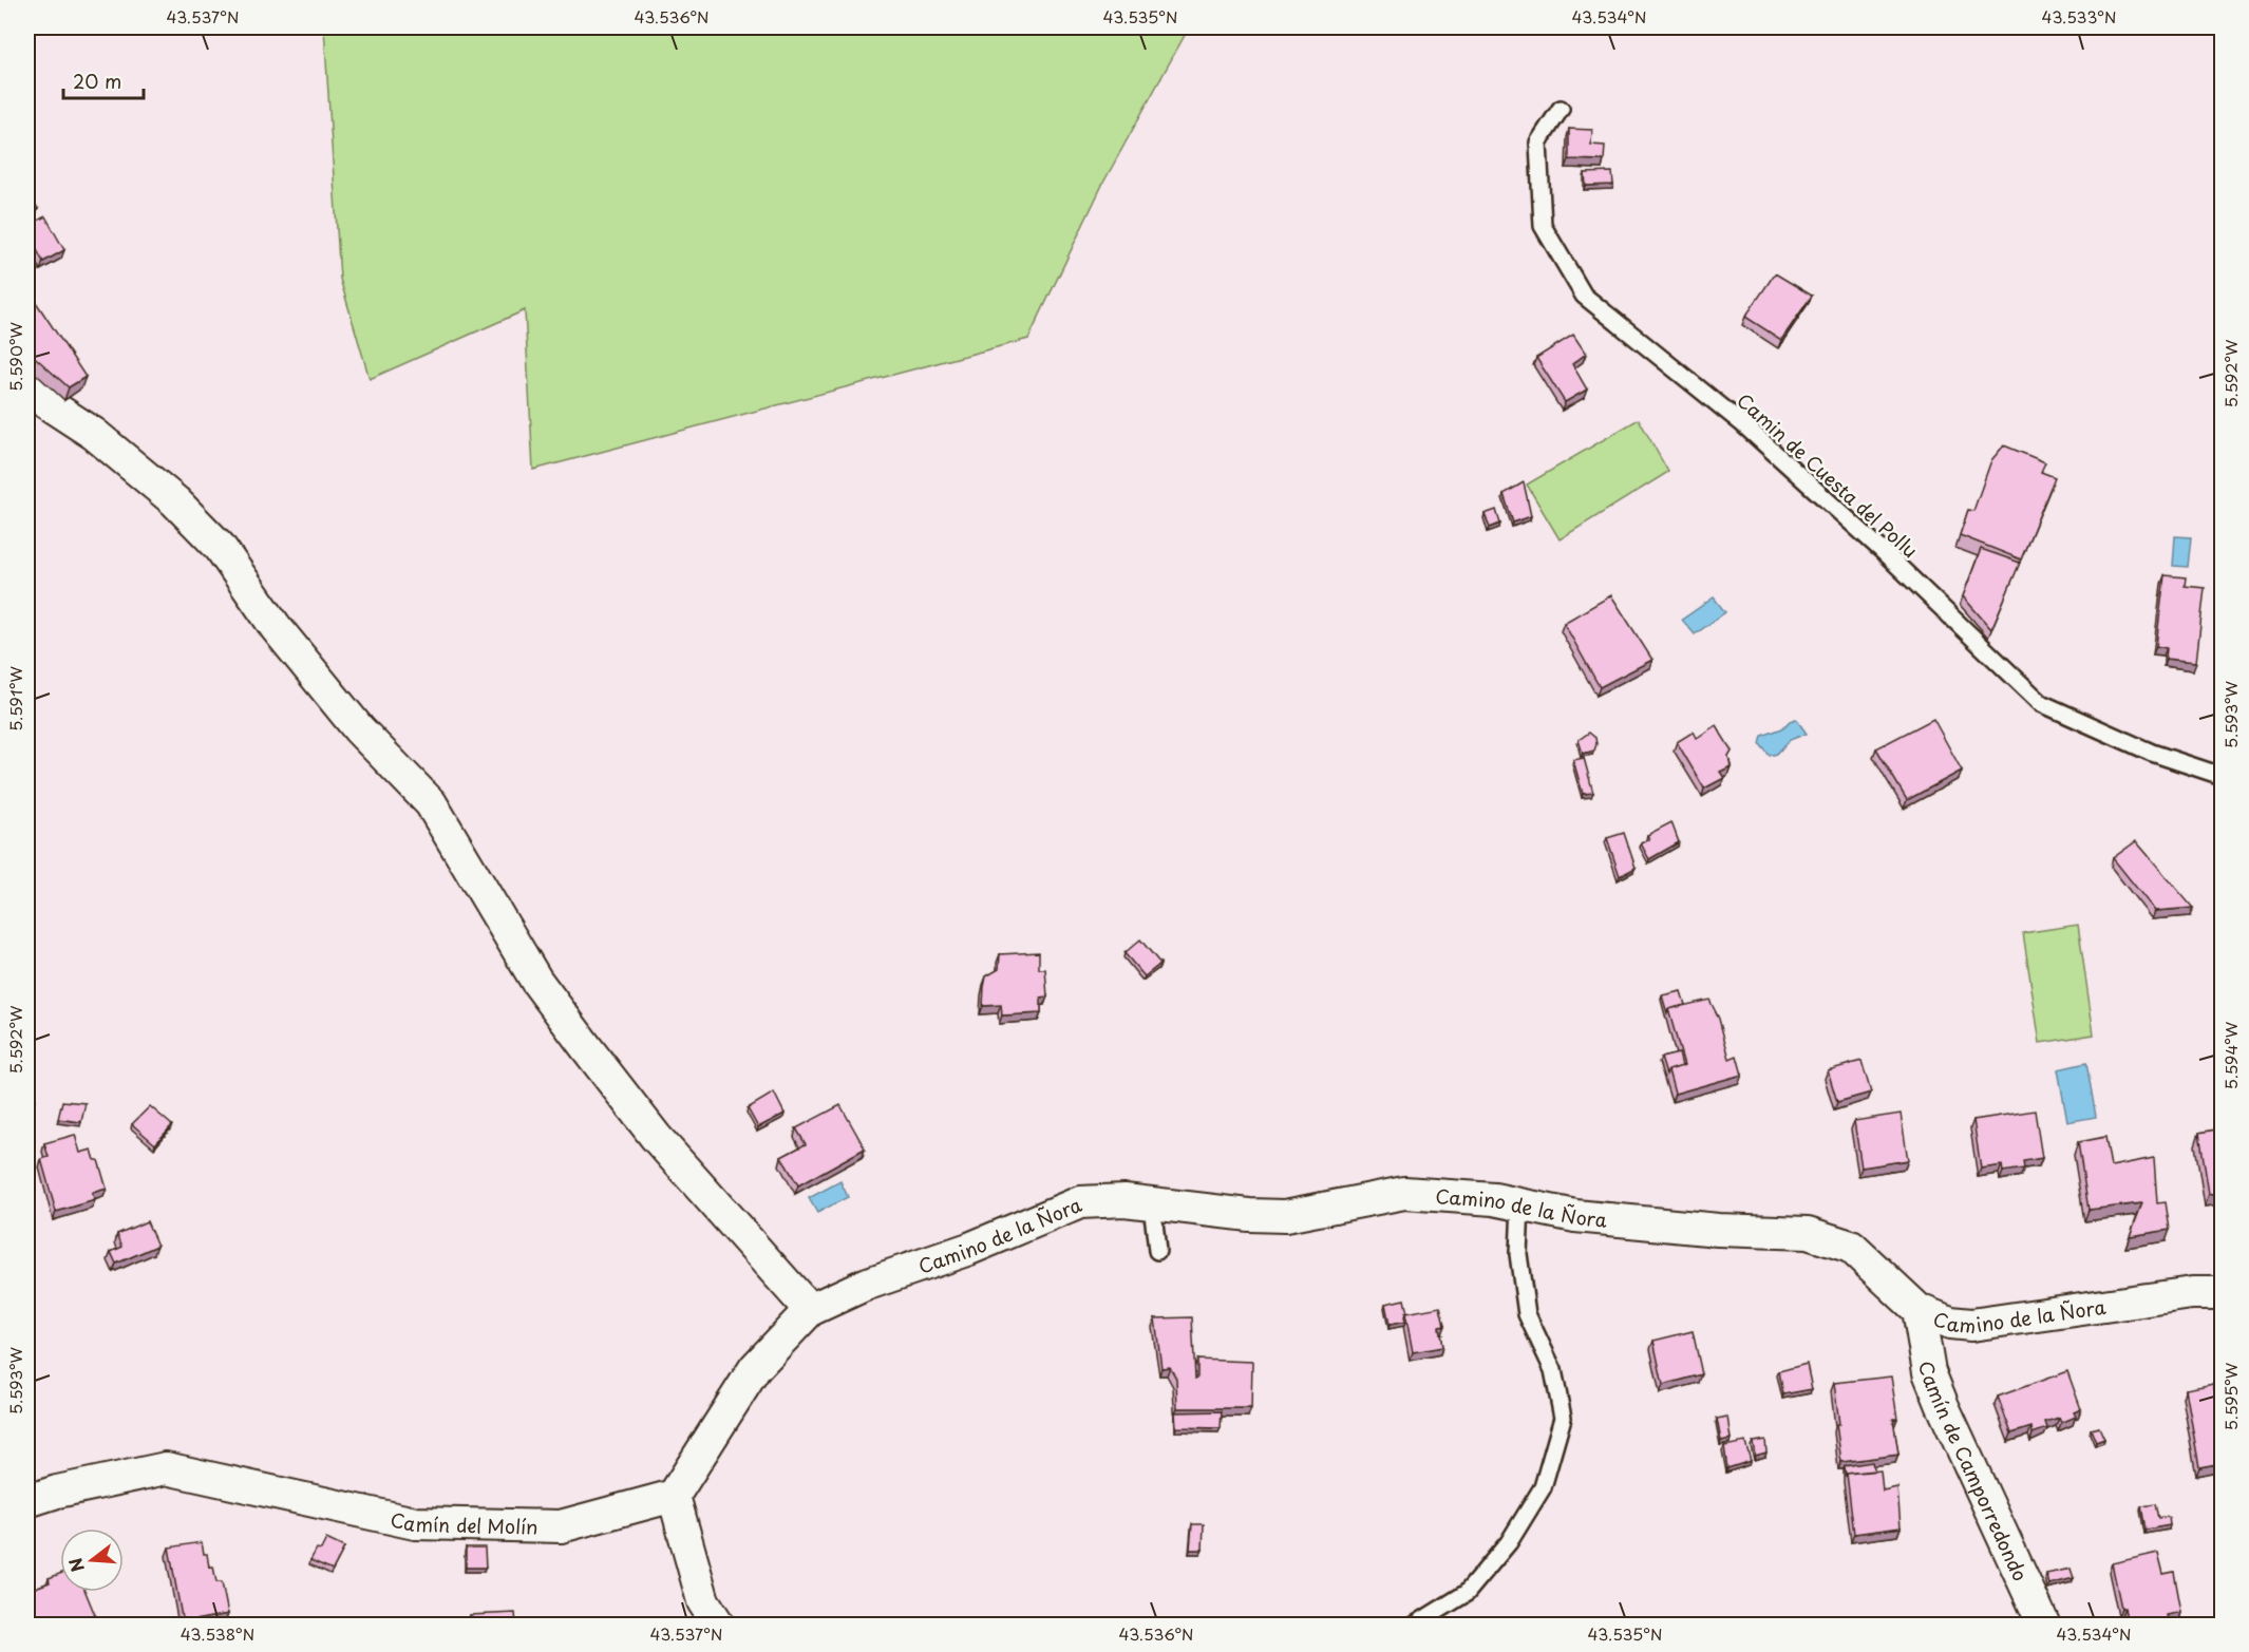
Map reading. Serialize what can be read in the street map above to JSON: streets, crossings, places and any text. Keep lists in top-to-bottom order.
{
  "streets": {
    "street": ["Camino de la Ñora", "Camín de Camporredondo", "Camín del Molín"],
    "lane": ["Camin de Cuesta del Pollu"]
  },
  "crossings": [
    ["Camino de la Ñora", "Camín de Camporredondo"]
  ],
  "scale_bar": "20 m",
  "north": "left",
  "coordinates": [
    "43.537°N",
    "43.536°N",
    "43.535°N",
    "43.534°N",
    "43.533°N",
    "5.590°W",
    "5.592°W",
    "5.591°W",
    "5.593°W",
    "5.594°W",
    "5.595°W",
    "43.538°N"
  ]
}
